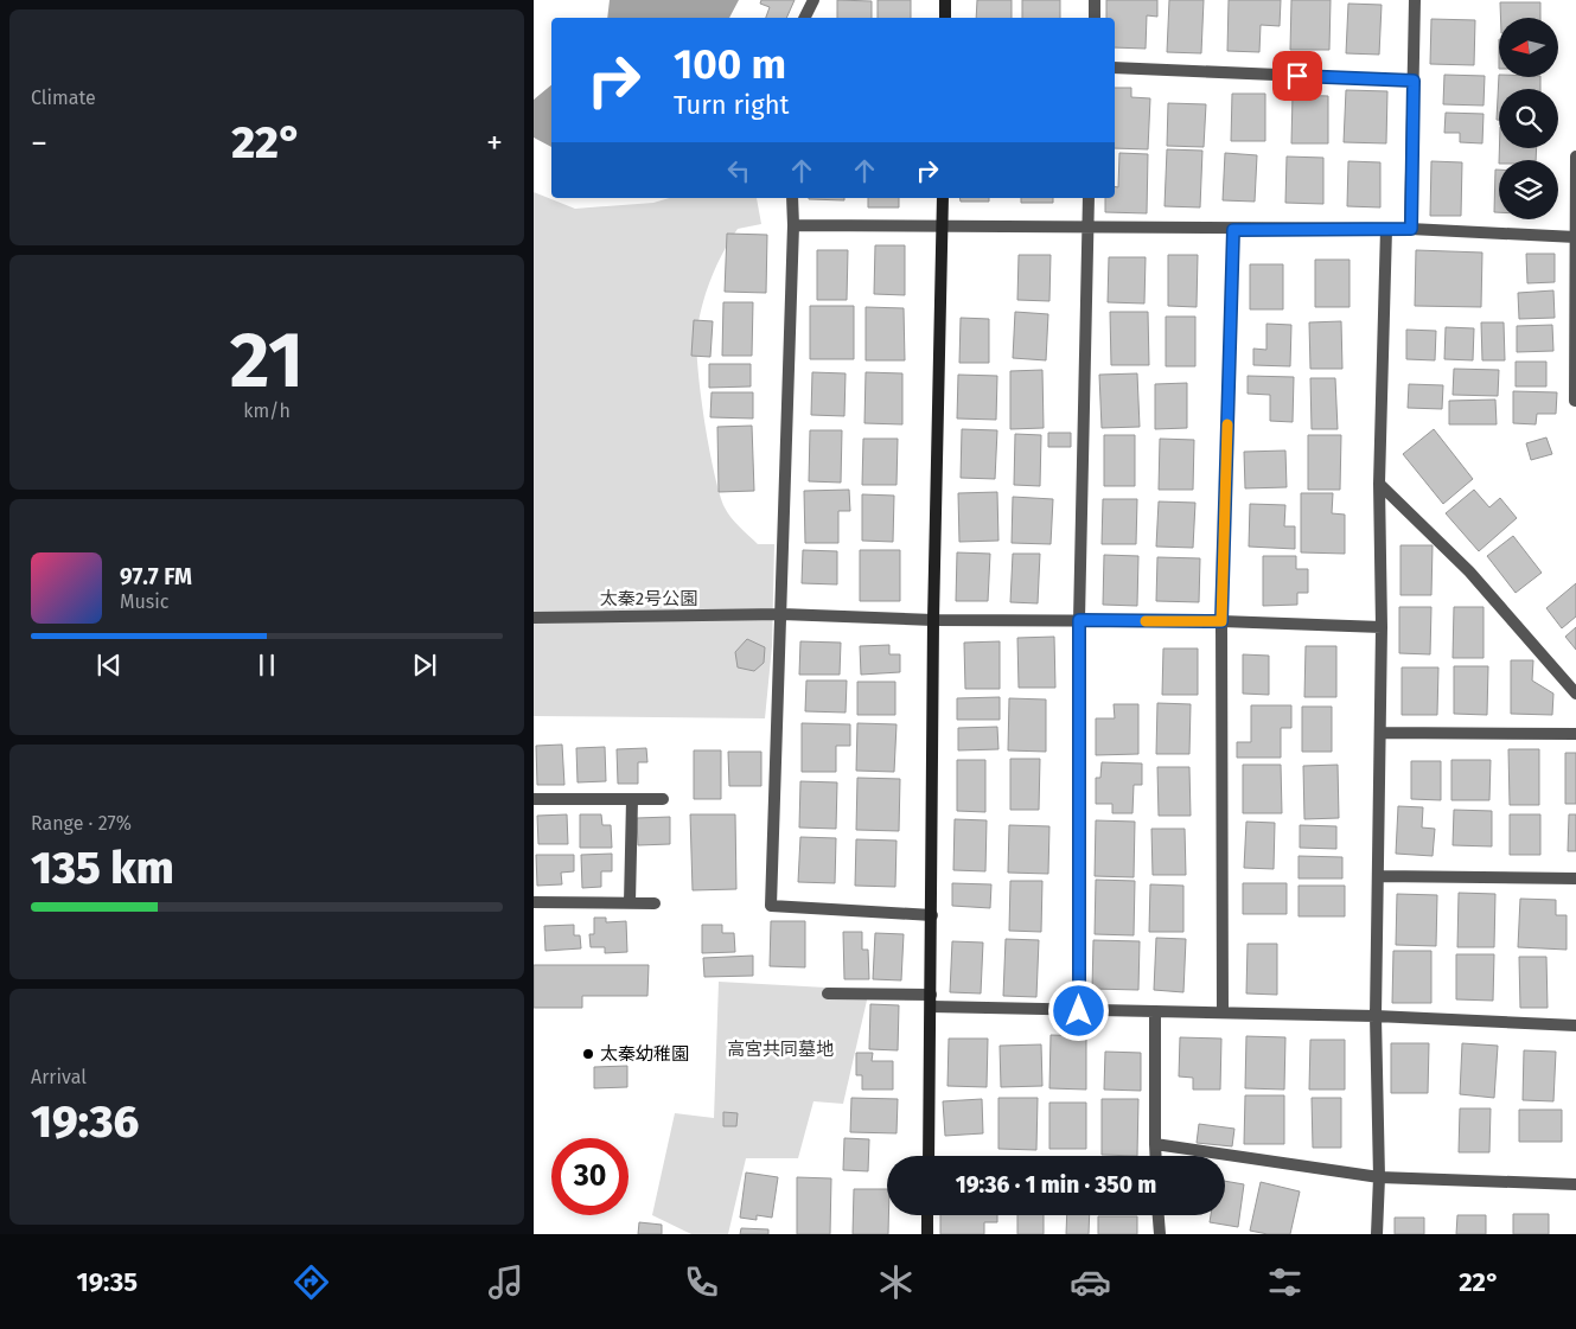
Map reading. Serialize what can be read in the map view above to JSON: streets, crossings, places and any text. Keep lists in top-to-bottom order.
{
  "parks": ["太秦2号公園", "高宮共同墓地"],
  "places": ["太秦幼稚園"],
  "north": "left",
  "page": {
    "tile": [
      "Climate",
      ["21", "km/h"],
      ["Range · 27%", "135 km"],
      ["Arrival", "19:36"]
    ],
    "turn": ["100 m", "Turn right"],
    "heat": ["−", "22°", "+"],
    "song": ["97.7 FM", "Music"],
    "limit": "30",
    "trip": "19:36 · 1 min · 350 m",
    "tabs": ["19:35", "22°"]
  }
}
